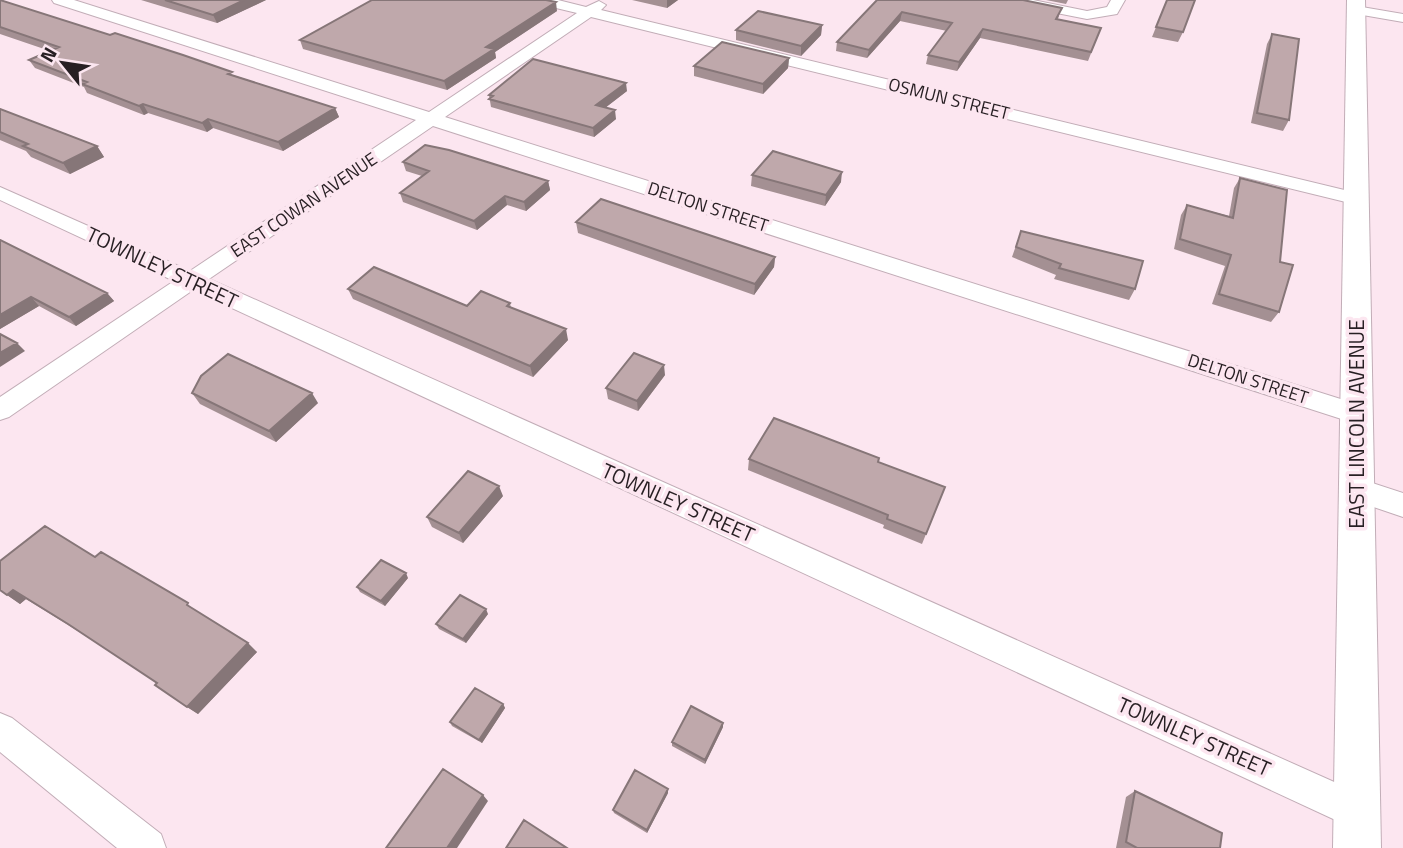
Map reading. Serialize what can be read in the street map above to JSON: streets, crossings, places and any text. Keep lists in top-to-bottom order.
{
  "streets": {
    "street": [
      "OSMUN STREET",
      "EAST COWAN AVENUE",
      "DELTON STREET",
      "TOWNLEY STREET",
      "EAST LINCOLN AVENUE"
    ]
  },
  "crossings": [
    ["OSMUN STREET", "EAST COWAN AVENUE"],
    ["OSMUN STREET", "EAST LINCOLN AVENUE"],
    ["EAST COWAN AVENUE", "DELTON STREET"],
    ["EAST COWAN AVENUE", "TOWNLEY STREET"],
    ["DELTON STREET", "EAST LINCOLN AVENUE"],
    ["TOWNLEY STREET", "EAST LINCOLN AVENUE"]
  ],
  "north": "top left"
}
